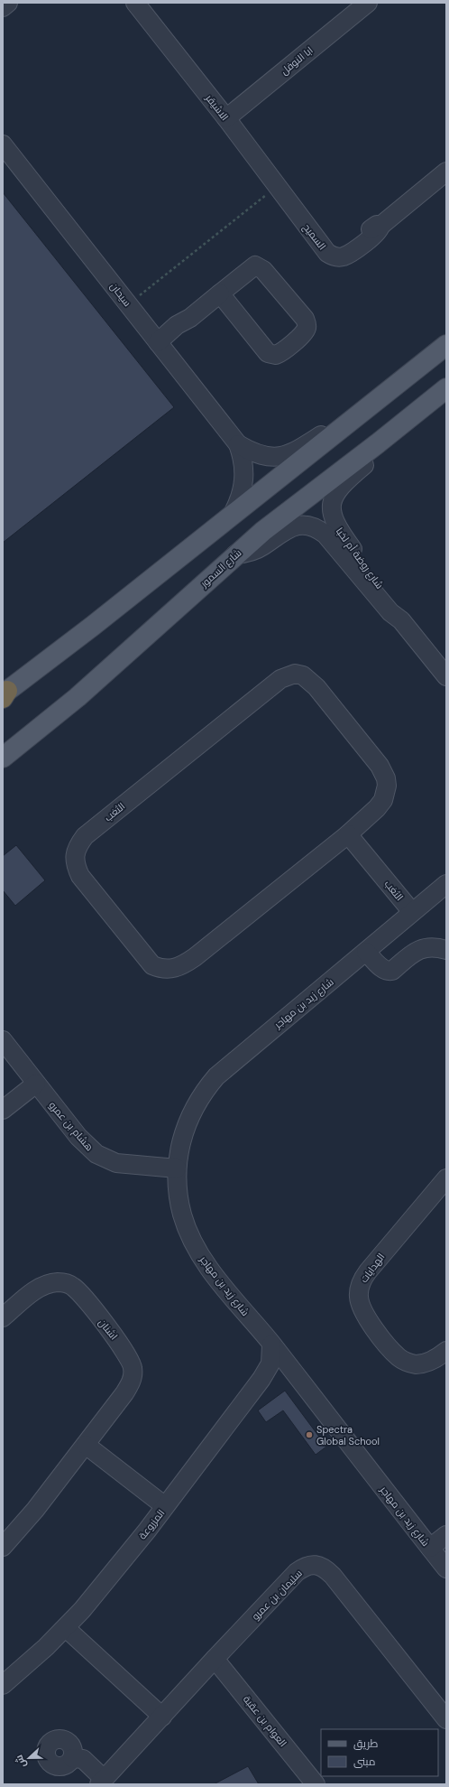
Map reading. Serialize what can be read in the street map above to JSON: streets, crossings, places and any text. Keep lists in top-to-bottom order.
{
  "streets": {
    "main road": ["شارع السمور"],
    "street": [
      "ابا النوفل",
      "الاشيقر",
      "السميح",
      "سيحان",
      "شارع روضة أم لخبا",
      "الثغب",
      "شارع زيد بن مهاجر",
      "هشام بن عمرو",
      "الهدايات",
      "اشنان",
      "المزروعة",
      "سليمان بن عمرو",
      "العوام بن عقبة"
    ]
  },
  "crossings": [
    ["ابا النوفل", "الاشيقر"],
    ["الاشيقر", "السميح"],
    ["شارع روضة أم لخبا", "شارع السمور"],
    ["الثغب", "شارع زيد بن مهاجر"],
    ["شارع زيد بن مهاجر", "هشام بن عمرو"],
    ["شارع زيد بن مهاجر", "المزروعة"],
    ["سليمان بن عمرو", "العوام بن عقبة"]
  ],
  "places": ["Spectra Global School"],
  "legend": ["طريق", "مبنى"],
  "north": "left"
}
